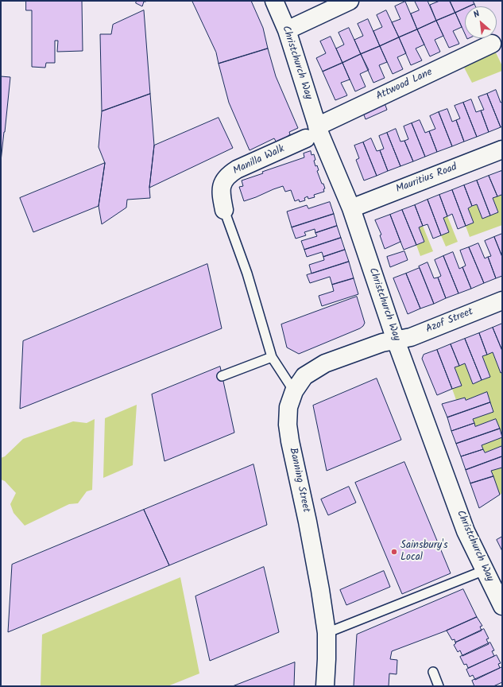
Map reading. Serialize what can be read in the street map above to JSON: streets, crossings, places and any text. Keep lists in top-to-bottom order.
{
  "streets": {
    "street": [
      "Christchurch Way",
      "Attwood Lane",
      "Manilla Walk",
      "Mauritius Road",
      "Azof Street",
      "Banning Street"
    ]
  },
  "crossings": [
    ["Christchurch Way", "Attwood Lane"],
    ["Christchurch Way", "Manilla Walk"],
    ["Christchurch Way", "Mauritius Road"],
    ["Christchurch Way", "Azof Street"],
    ["Christchurch Way", "Banning Street"],
    ["Attwood Lane", "Manilla Walk"],
    ["Azof Street", "Banning Street"]
  ],
  "places": ["Sainsbury's Local"],
  "north": "top left"
}
